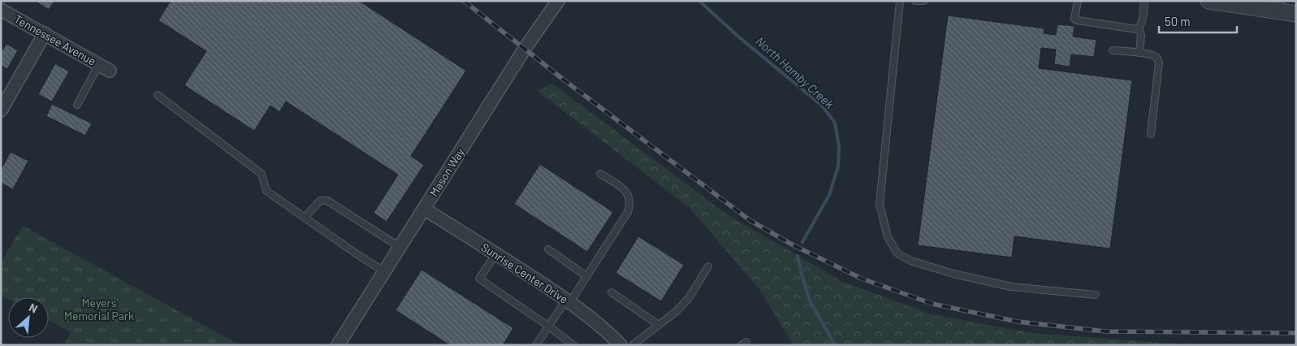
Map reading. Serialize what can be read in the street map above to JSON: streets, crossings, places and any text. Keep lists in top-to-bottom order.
{
  "streets": {
    "street": ["Tennessee Avenue", "Mason Way", "Sunrise Center Drive"]
  },
  "crossings": [
    ["Mason Way", "Sunrise Center Drive"]
  ],
  "water": ["North Hamby Creek"],
  "parks": ["Meyers Memorial Park"],
  "scale_bar": "50 m",
  "north": "top right"
}
